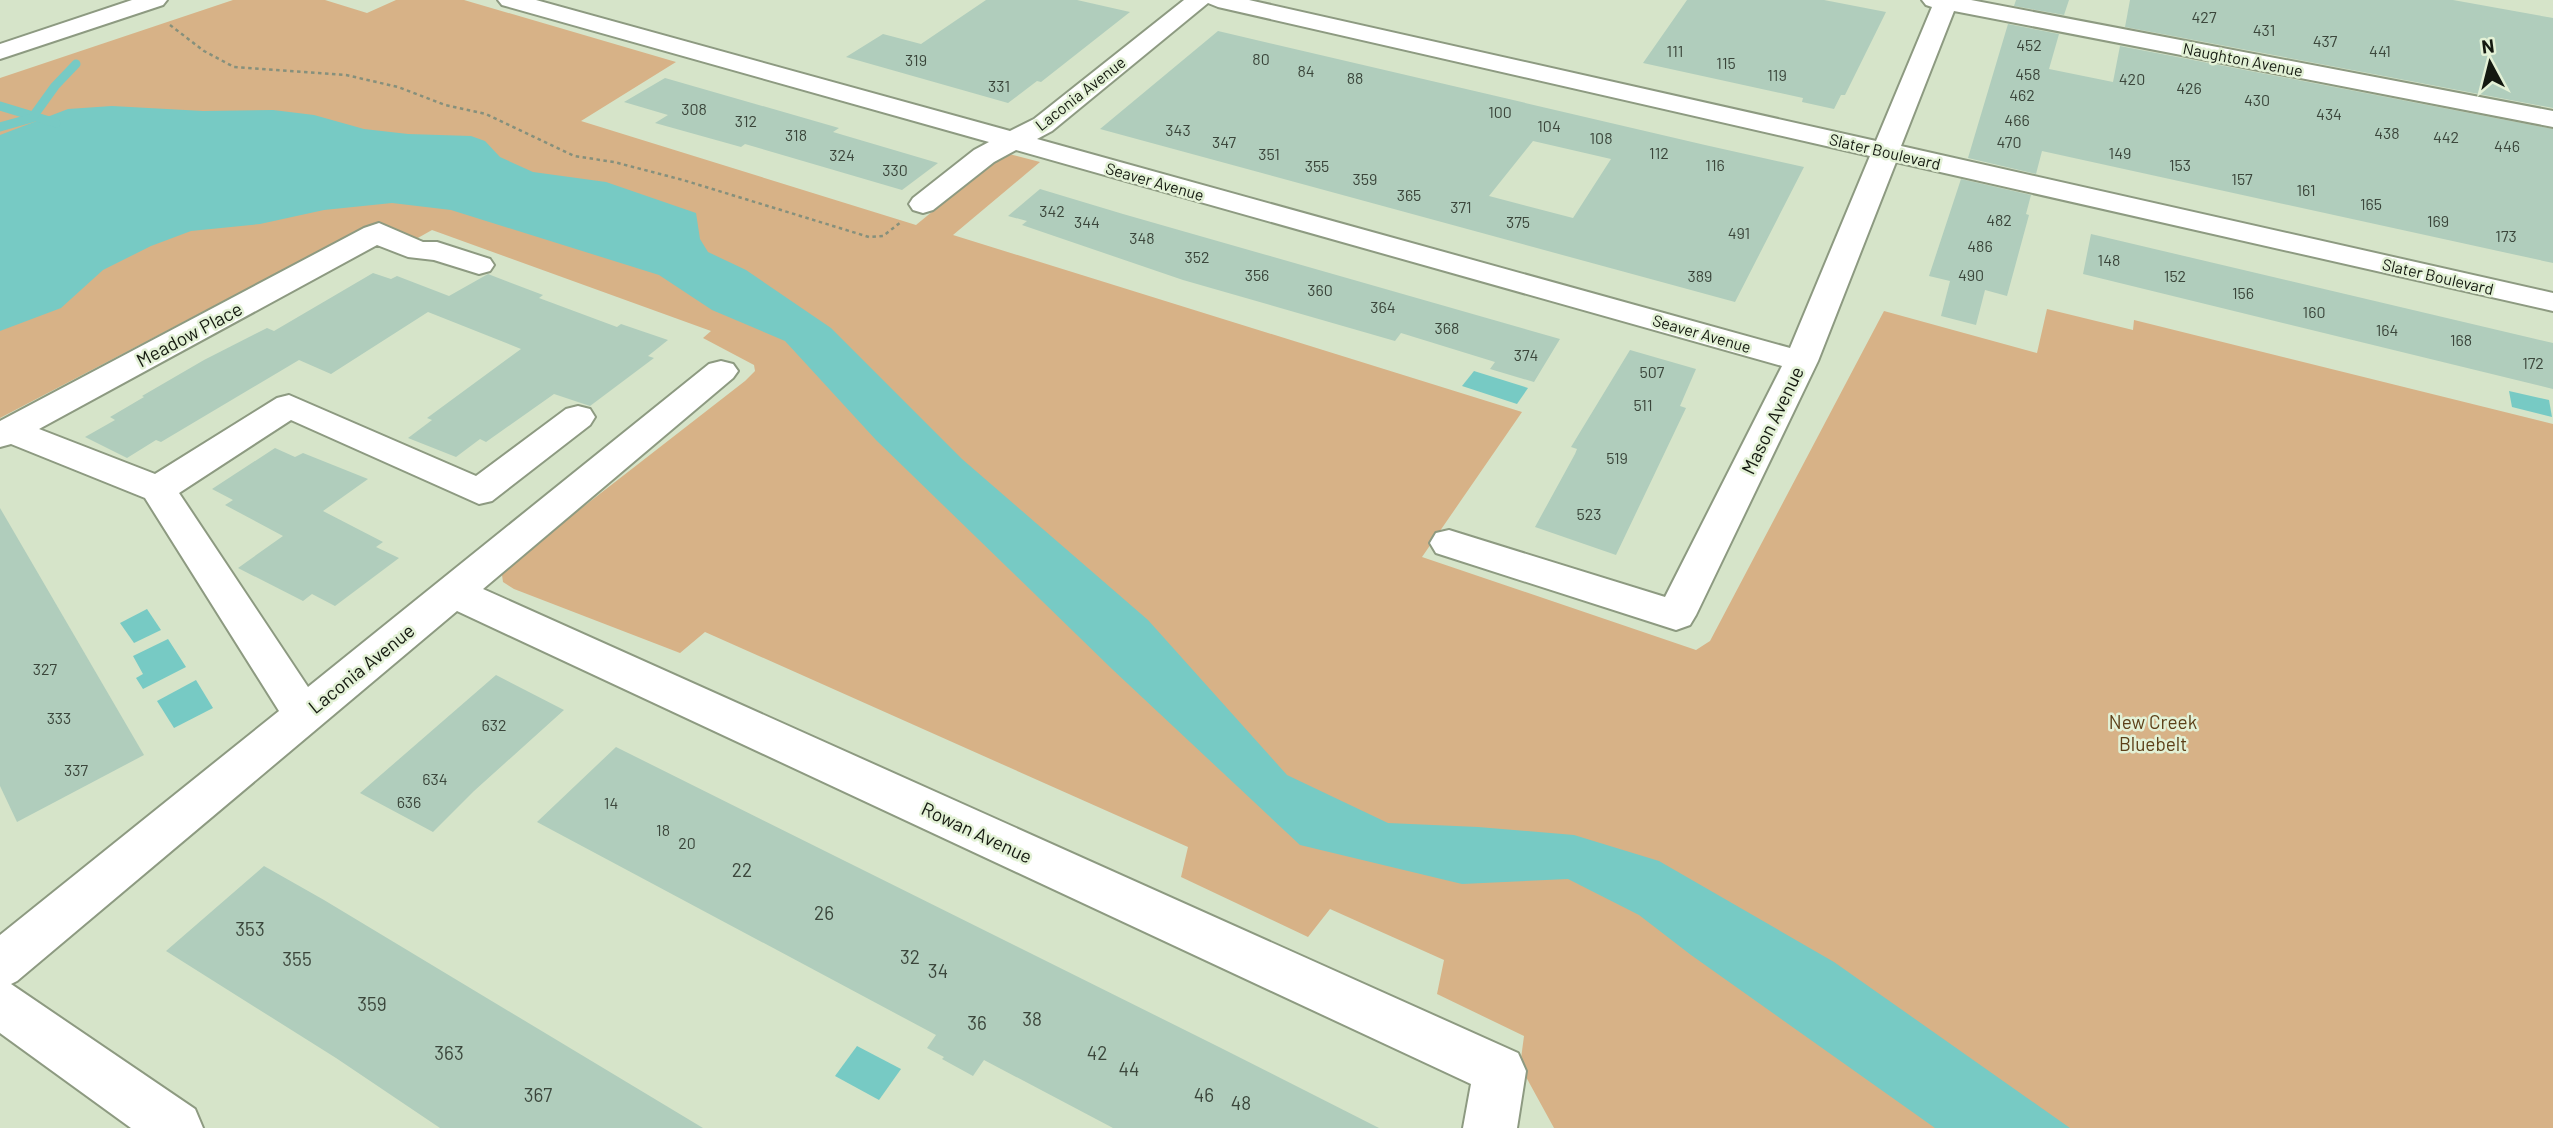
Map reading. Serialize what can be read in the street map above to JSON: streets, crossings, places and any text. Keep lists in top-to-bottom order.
{
  "streets": {
    "street": [
      "Naughton Avenue",
      "Laconia Avenue",
      "Slater Boulevard",
      "Seaver Avenue",
      "Meadow Place",
      "Mason Avenue",
      "Rowan Avenue"
    ]
  },
  "crossings": [
    ["Naughton Avenue", "Mason Avenue"],
    ["Laconia Avenue", "Seaver Avenue"],
    ["Laconia Avenue", "Rowan Avenue"],
    ["Slater Boulevard", "Mason Avenue"],
    ["Seaver Avenue", "Mason Avenue"]
  ],
  "parks": ["New Creek Bluebelt"],
  "house_numbers": [
    "427",
    "431",
    "437",
    "452",
    "111",
    "441",
    "80",
    "319",
    "115",
    "84",
    "458",
    "119",
    "88",
    "420",
    "331",
    "426",
    "462",
    "430",
    "308",
    "100",
    "434",
    "466",
    "312",
    "104",
    "343",
    "438",
    "318",
    "442",
    "108",
    "347",
    "470",
    "446",
    "112",
    "149",
    "351",
    "324",
    "116",
    "153",
    "355",
    "330",
    "359",
    "157",
    "161",
    "365",
    "165",
    "371",
    "342",
    "482",
    "169",
    "344",
    "375",
    "491",
    "173",
    "348",
    "486",
    "352",
    "148",
    "356",
    "490",
    "389",
    "152",
    "360",
    "156",
    "364",
    "160",
    "368",
    "164",
    "168",
    "374",
    "172",
    "507",
    "511",
    "519",
    "523",
    "327",
    "333",
    "632",
    "337",
    "634",
    "636",
    "14",
    "18",
    "20",
    "22",
    "26",
    "353",
    "32",
    "355",
    "34",
    "359",
    "38",
    "36",
    "363",
    "42",
    "44",
    "367",
    "46",
    "48"
  ],
  "north": "top"
}
